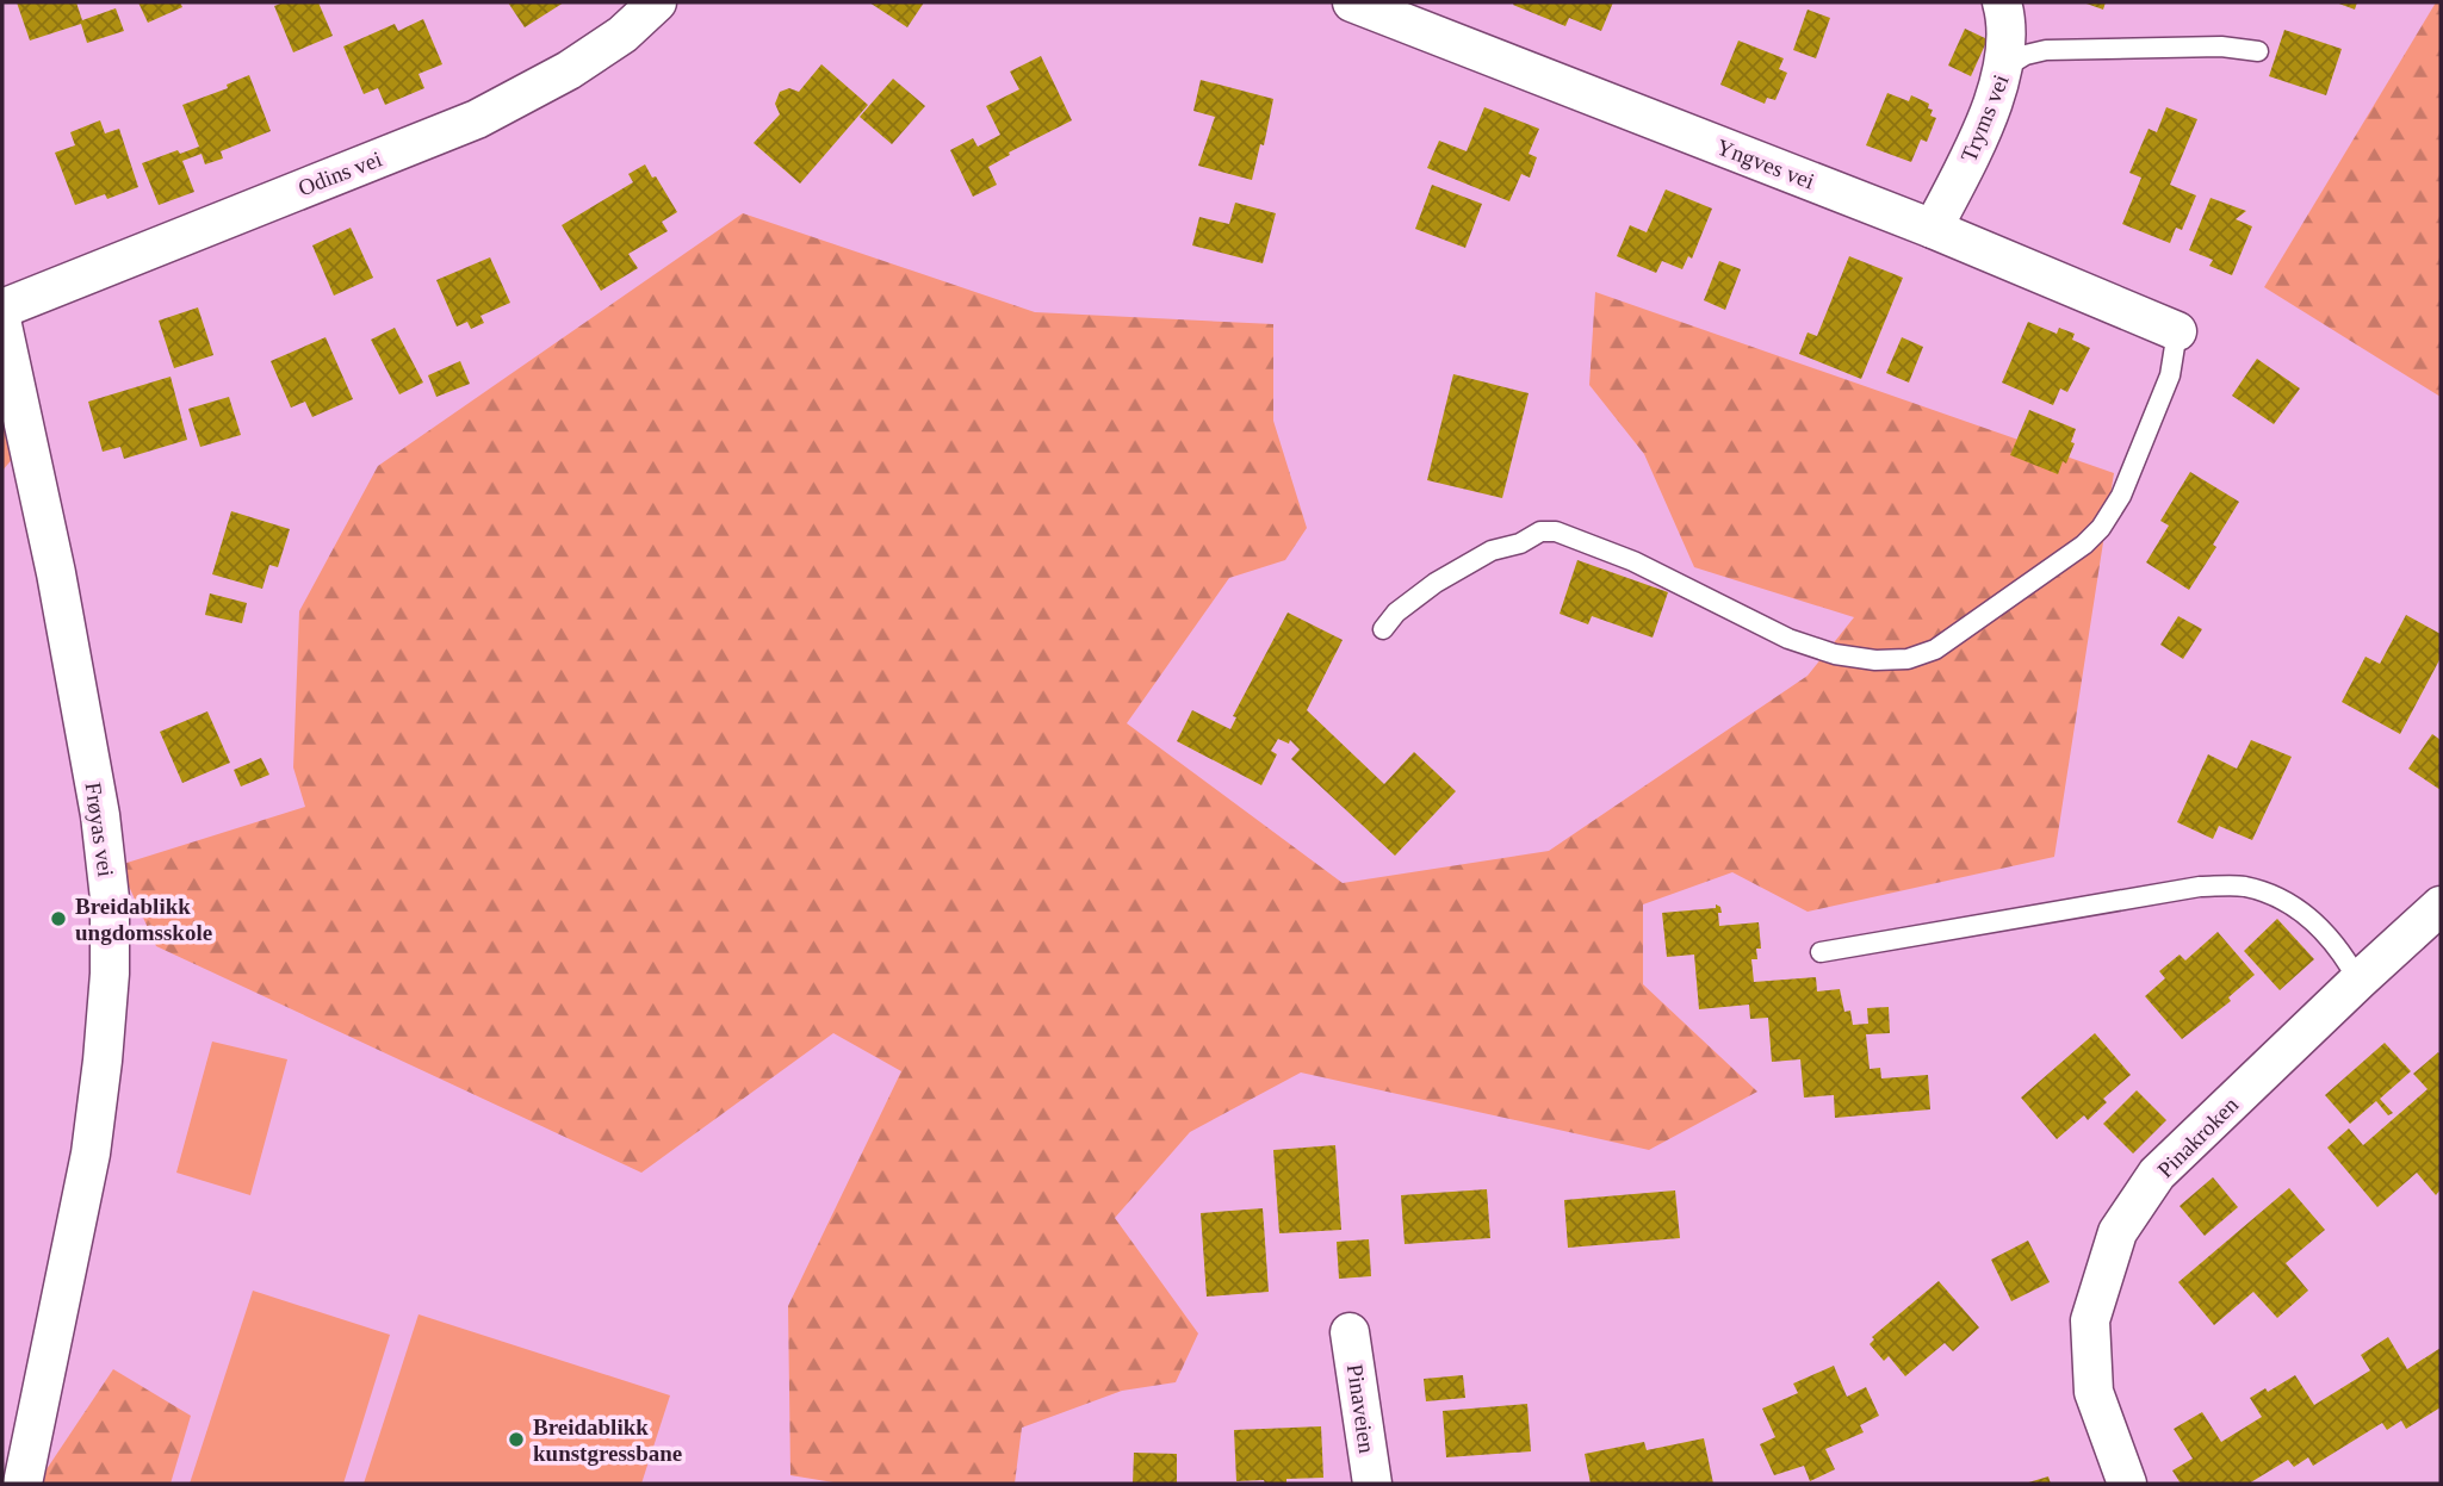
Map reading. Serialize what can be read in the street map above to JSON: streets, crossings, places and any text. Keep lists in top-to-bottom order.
{
  "streets": {
    "street": [
      "Tryms vei",
      "Yngves vei",
      "Odins vei",
      "Frøyas vei",
      "Pinakroken",
      "Pinaveien"
    ]
  },
  "crossings": [
    ["Tryms vei", "Yngves vei"]
  ],
  "places": ["Breidablikk ungdomsskole", "Breidablikk kunstgressbane"]
}
